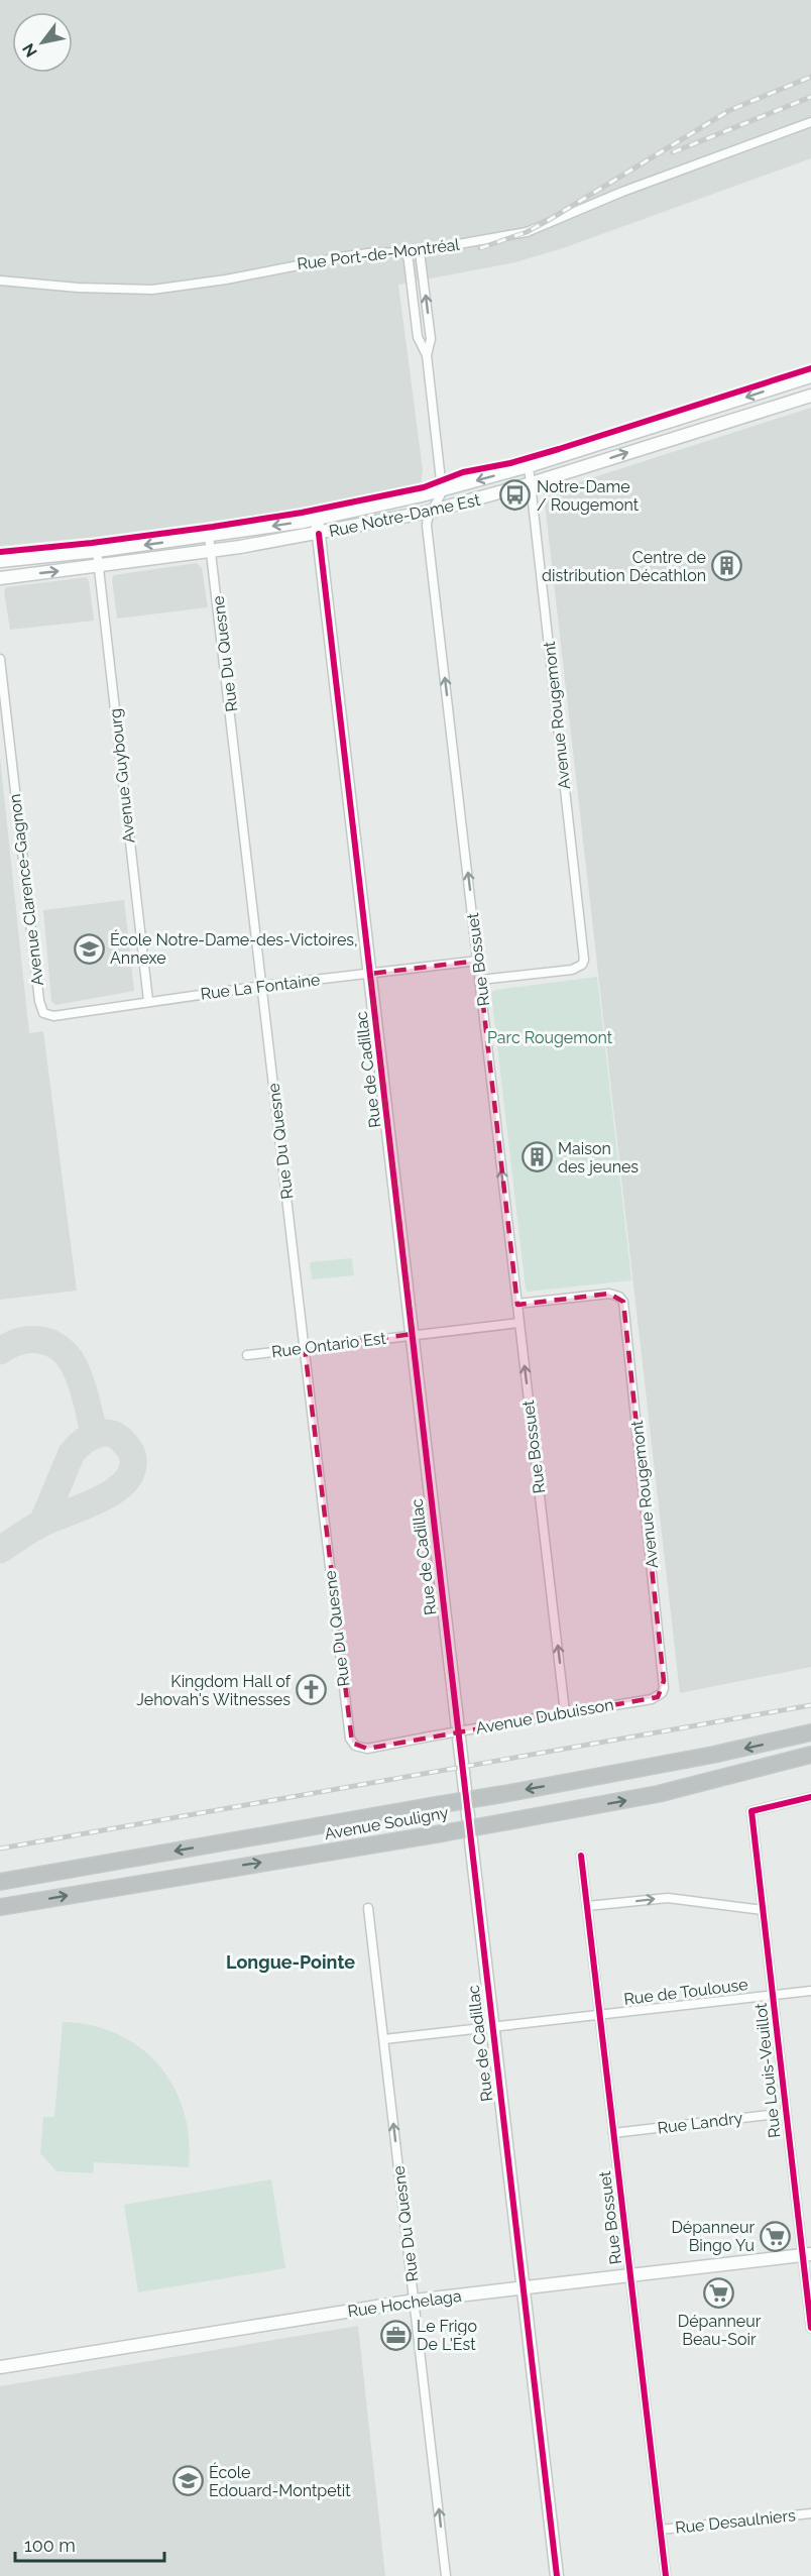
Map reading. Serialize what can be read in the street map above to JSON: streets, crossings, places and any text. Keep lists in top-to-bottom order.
{
  "streets": {
    "highway": ["Avenue Souligny"],
    "main road": ["Rue Notre-Dame Est", "Rue de Cadillac", "Rue Hochelaga"],
    "street": [
      "Rue Port-de-Montréal",
      "Rue Du Quesne",
      "Avenue Rougemont",
      "Avenue Guybourg",
      "Avenue Clarence-Gagnon",
      "Rue Bossuet",
      "Rue La Fontaine",
      "Rue Ontario Est",
      "Avenue Dubuisson",
      "Rue de Toulouse",
      "Rue Louis-Veuillot",
      "Rue Landry",
      "Rue Desaulniers"
    ]
  },
  "crossings": [
    ["Rue Notre-Dame Est", "Rue Du Quesne"],
    ["Rue Notre-Dame Est", "Avenue Rougemont"],
    ["Rue Notre-Dame Est", "Avenue Guybourg"],
    ["Rue Notre-Dame Est", "Rue Bossuet"],
    ["Rue Notre-Dame Est", "Rue de Cadillac"],
    ["Rue Du Quesne", "Rue La Fontaine"],
    ["Rue Du Quesne", "Rue Ontario Est"],
    ["Rue Du Quesne", "Avenue Dubuisson"],
    ["Rue Du Quesne", "Rue de Toulouse"],
    ["Rue Du Quesne", "Rue Hochelaga"],
    ["Avenue Rougemont", "Rue Bossuet"],
    ["Avenue Rougemont", "Avenue Dubuisson"],
    ["Avenue Guybourg", "Rue La Fontaine"],
    ["Avenue Clarence-Gagnon", "Rue La Fontaine"],
    ["Rue Bossuet", "Rue La Fontaine"],
    ["Rue Bossuet", "Rue Ontario Est"],
    ["Rue Bossuet", "Avenue Dubuisson"],
    ["Rue Bossuet", "Rue de Toulouse"],
    ["Rue Bossuet", "Rue Landry"],
    ["Rue Bossuet", "Rue Hochelaga"],
    ["Rue Bossuet", "Rue Desaulniers"],
    ["Rue La Fontaine", "Rue de Cadillac"],
    ["Rue de Cadillac", "Rue Ontario Est"],
    ["Rue de Cadillac", "Rue de Toulouse"],
    ["Rue de Cadillac", "Rue Hochelaga"],
    ["Rue de Toulouse", "Rue Louis-Veuillot"],
    ["Rue Louis-Veuillot", "Rue Landry"],
    ["Rue Louis-Veuillot", "Rue Hochelaga"]
  ],
  "one_way": ["Rue Bossuet"],
  "districts": ["Longue-Pointe"],
  "parks": ["Parc Rougemont"],
  "places": {
    "bus stop": ["Notre-Dame / Rougemont"],
    "building": ["Centre de distribution Décathlon", "Maison des jeunes"],
    "school or university": ["École Notre-Dame-des-Victoires, Annexe", "École Edouard-Montpetit"],
    "church": ["Kingdom Hall of Jehovah's Witnesses"],
    "supermarket": ["Dépanneur Bingo Yu", "Dépanneur Beau-Soir"],
    "office": ["Le Frigo De L'Est"]
  },
  "scale_bar": "100 m",
  "north": "bottom left"
}
